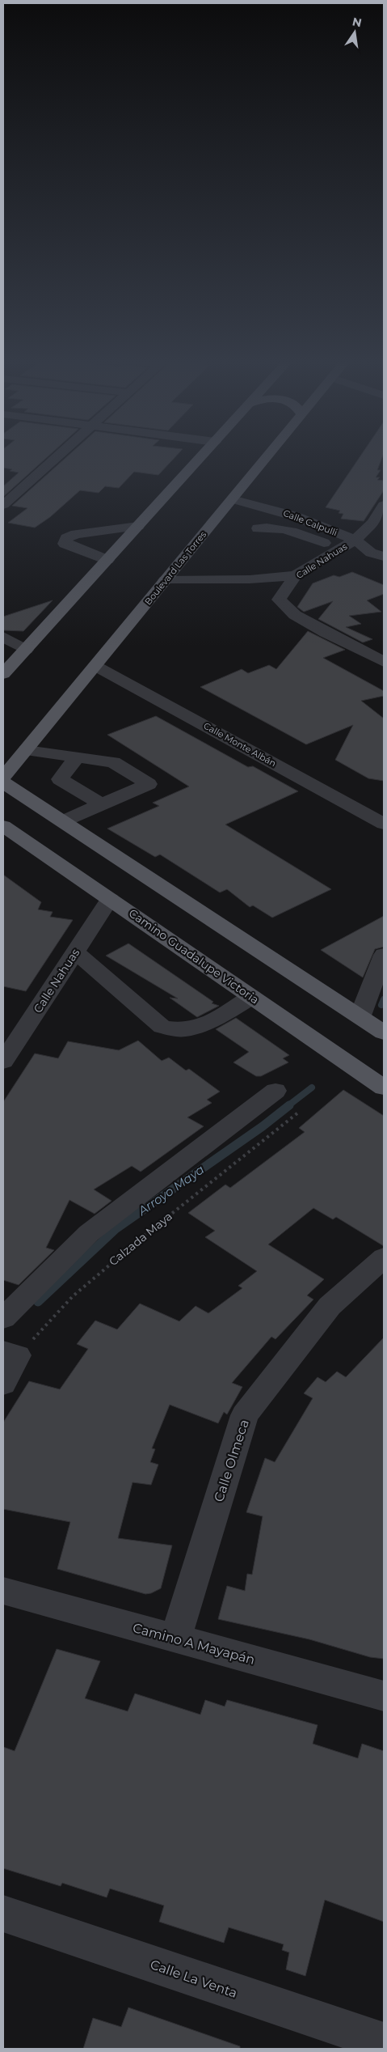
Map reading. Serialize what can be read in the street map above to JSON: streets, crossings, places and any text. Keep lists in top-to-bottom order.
{
  "streets": {
    "main road": ["Boulevard Las Torres", "Camino Guadalupe Victoria"],
    "street": [
      "Calle Calpulli",
      "Calle Nahuas",
      "Calle Monte Albán",
      "Calle Olmeca",
      "Camino A Mayapán",
      "Calle La Venta"
    ],
    "path": ["Calzada Maya"]
  },
  "crossings": [
    ["Calle Calpulli", "Calle Nahuas"],
    ["Calle Calpulli", "Boulevard Las Torres"],
    ["Calle Nahuas", "Camino Guadalupe Victoria"],
    ["Boulevard Las Torres", "Calle Monte Albán"],
    ["Calle Olmeca", "Camino A Mayapán"]
  ],
  "water": ["Arroyo Maya"],
  "north": "top"
}
